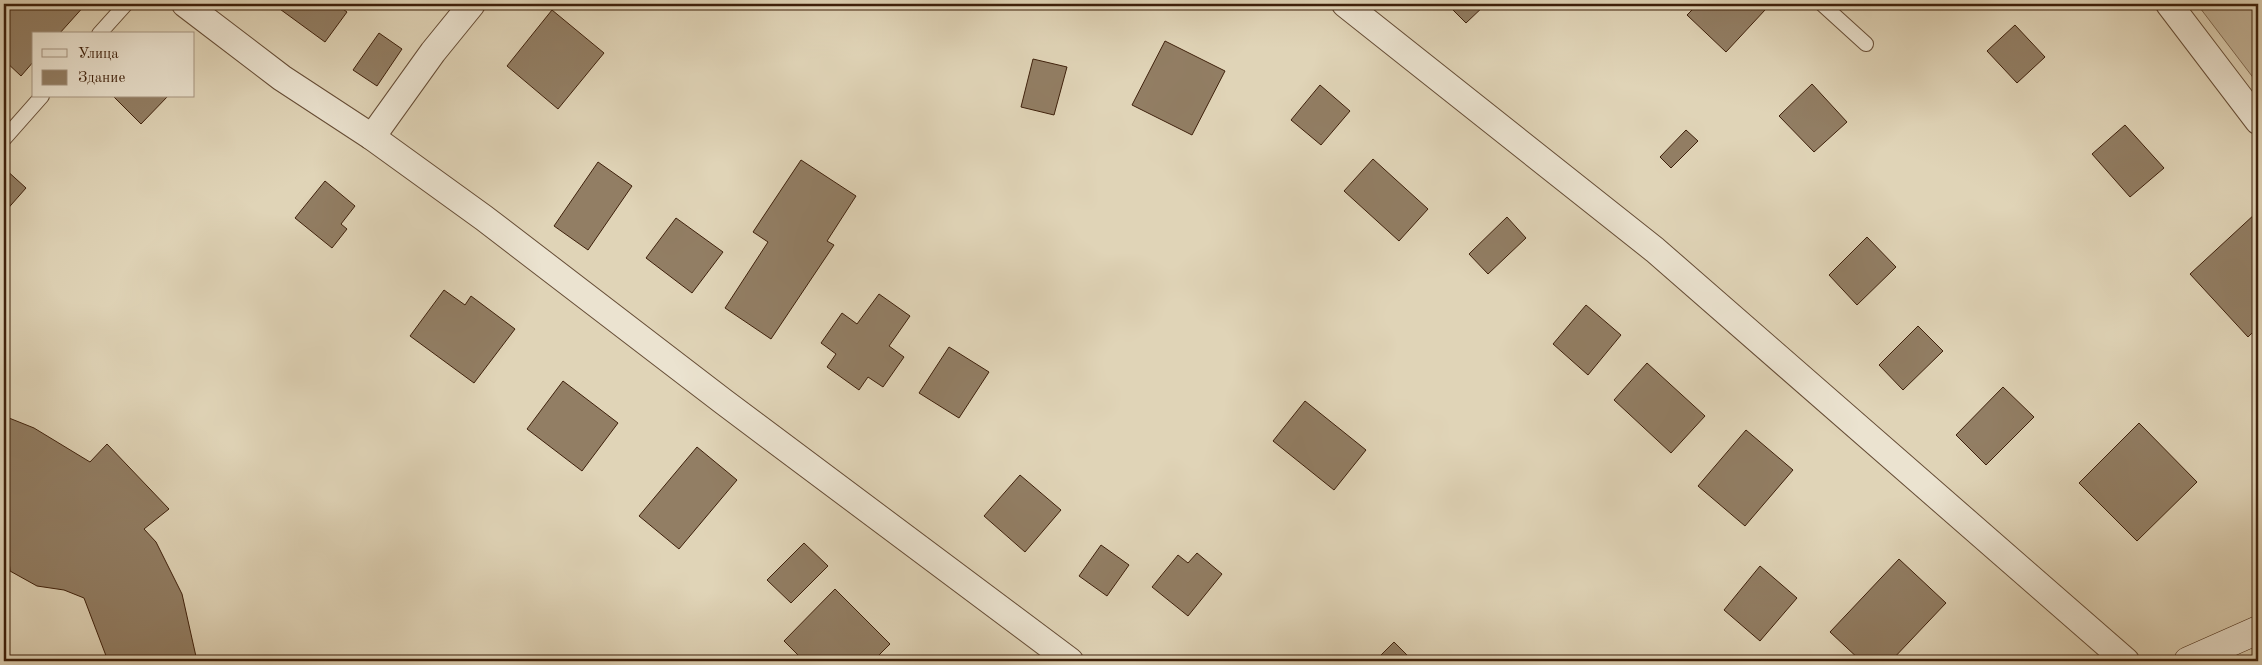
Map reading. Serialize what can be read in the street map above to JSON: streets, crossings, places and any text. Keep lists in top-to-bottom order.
{
  "legend": ["Улица", "Здание"]
}
